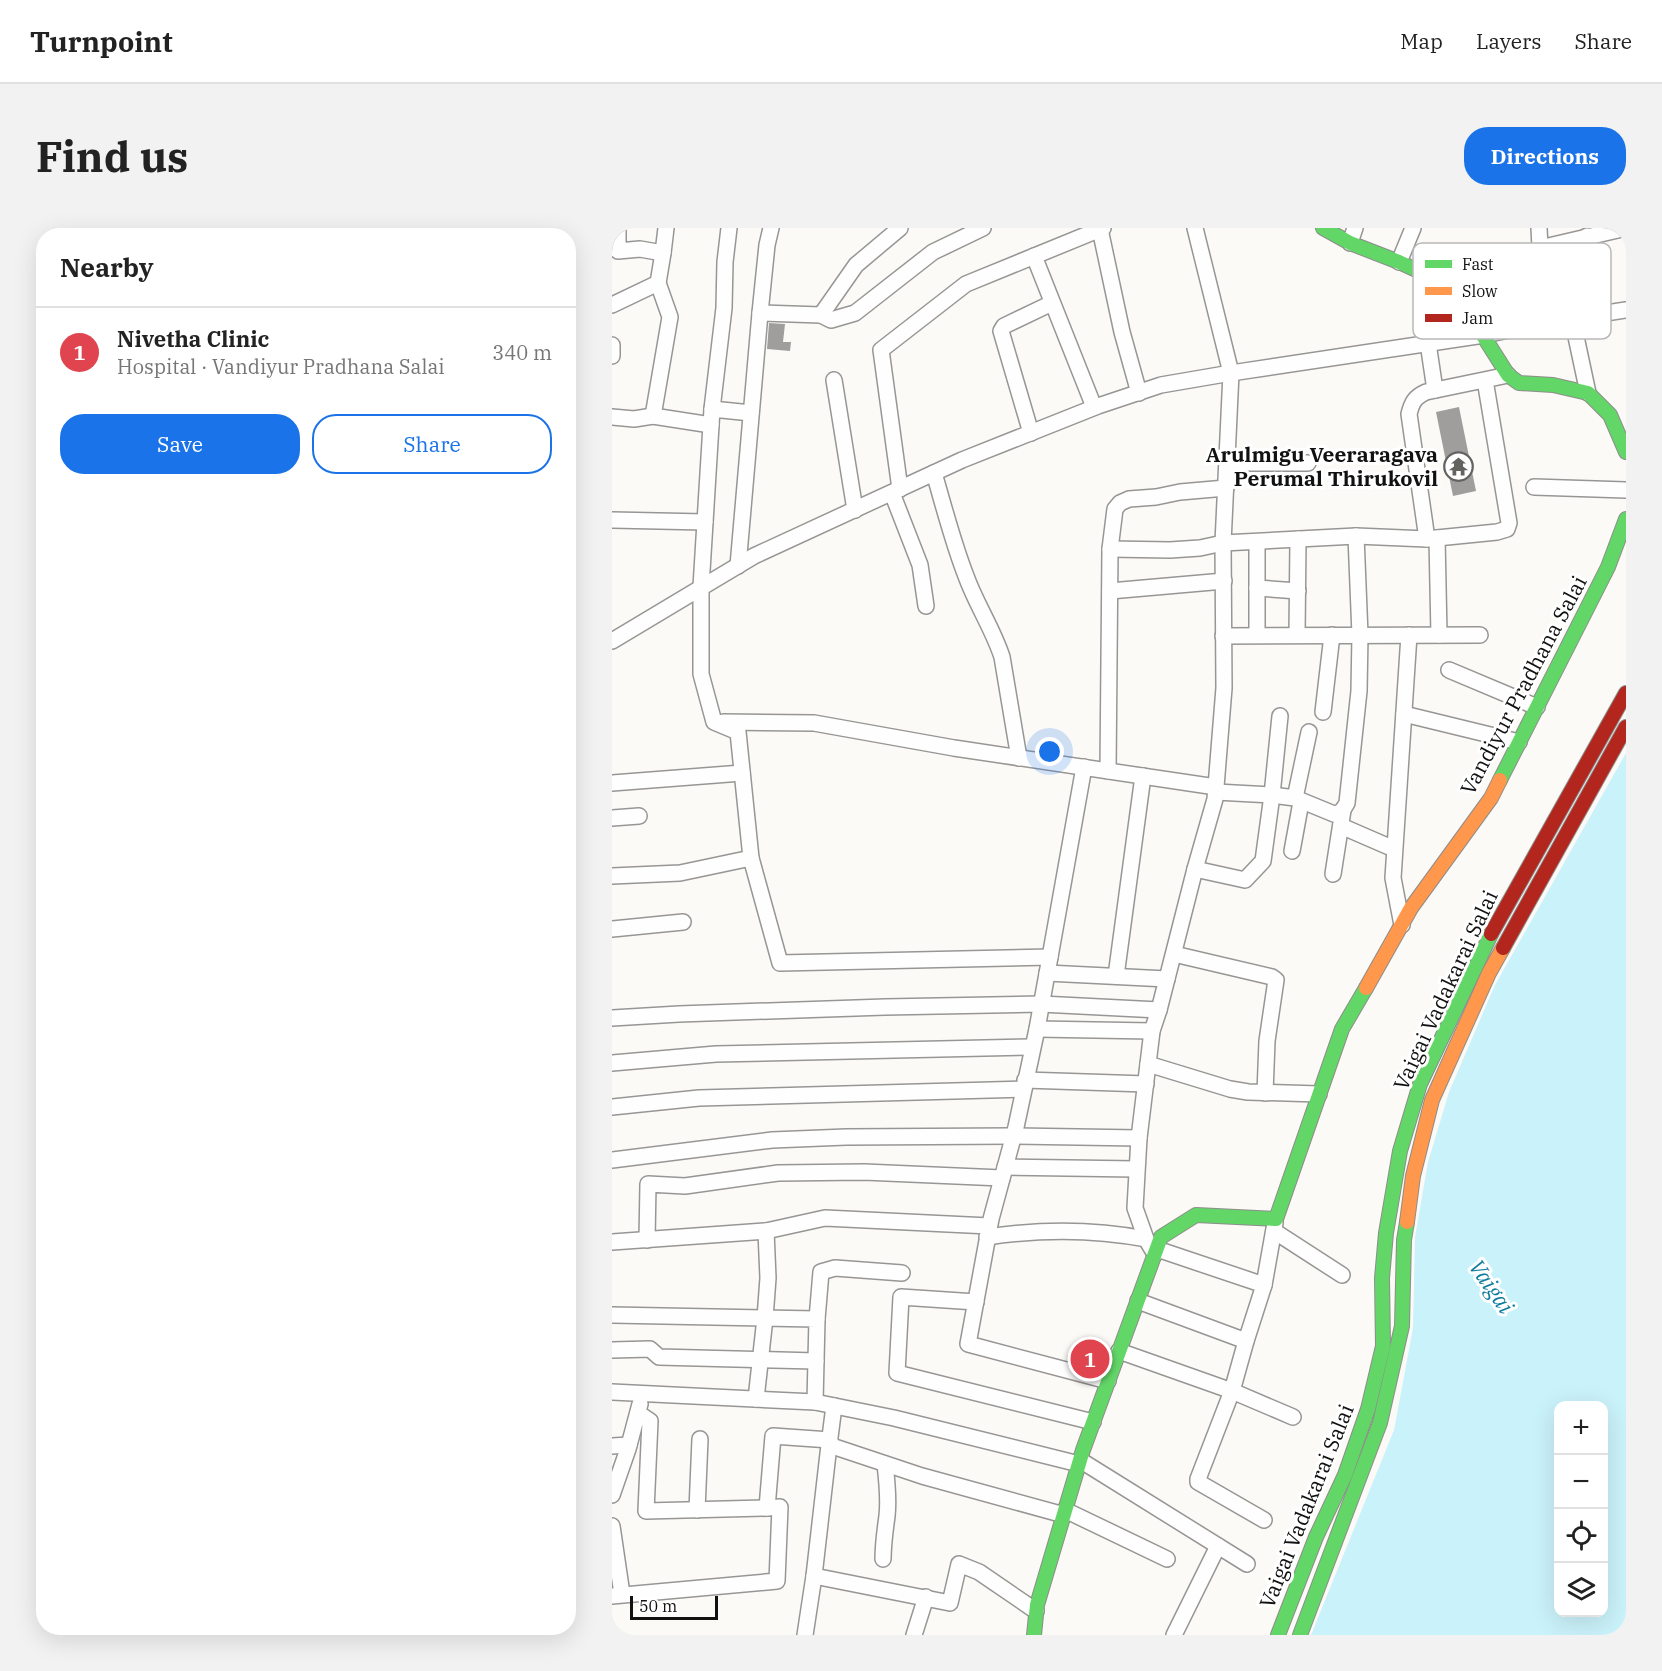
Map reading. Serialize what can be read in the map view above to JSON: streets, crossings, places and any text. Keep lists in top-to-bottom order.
{
  "streets": {
    "street": ["Vandiyur Pradhana Salai", "Vaigai Vadakarai Salai"]
  },
  "water": ["Vaigai"],
  "places": {
    "temple": ["Arulmigu Veeraragava Perumal Thirukovil"]
  },
  "legend": ["Fast", "Slow", "Jam"],
  "scale_bar": "50 m",
  "page": {
    "header": "Turnpoint",
    "nav": ["Map", "Layers", "Share"],
    "buttons": [
      "Directions",
      ["Save", "Share"]
    ],
    "title": "Find us",
    "heading": "Nearby",
    "list": [
      {
        "mark": "1",
        "name": "Nivetha Clinic",
        "note": "Hospital · Vandiyur Pradhana Salai",
        "value": "340 m"
      }
    ],
    "pins": "1",
    "map_buttons": ["+", "−"],
    "scale": "50 m"
  }
}
